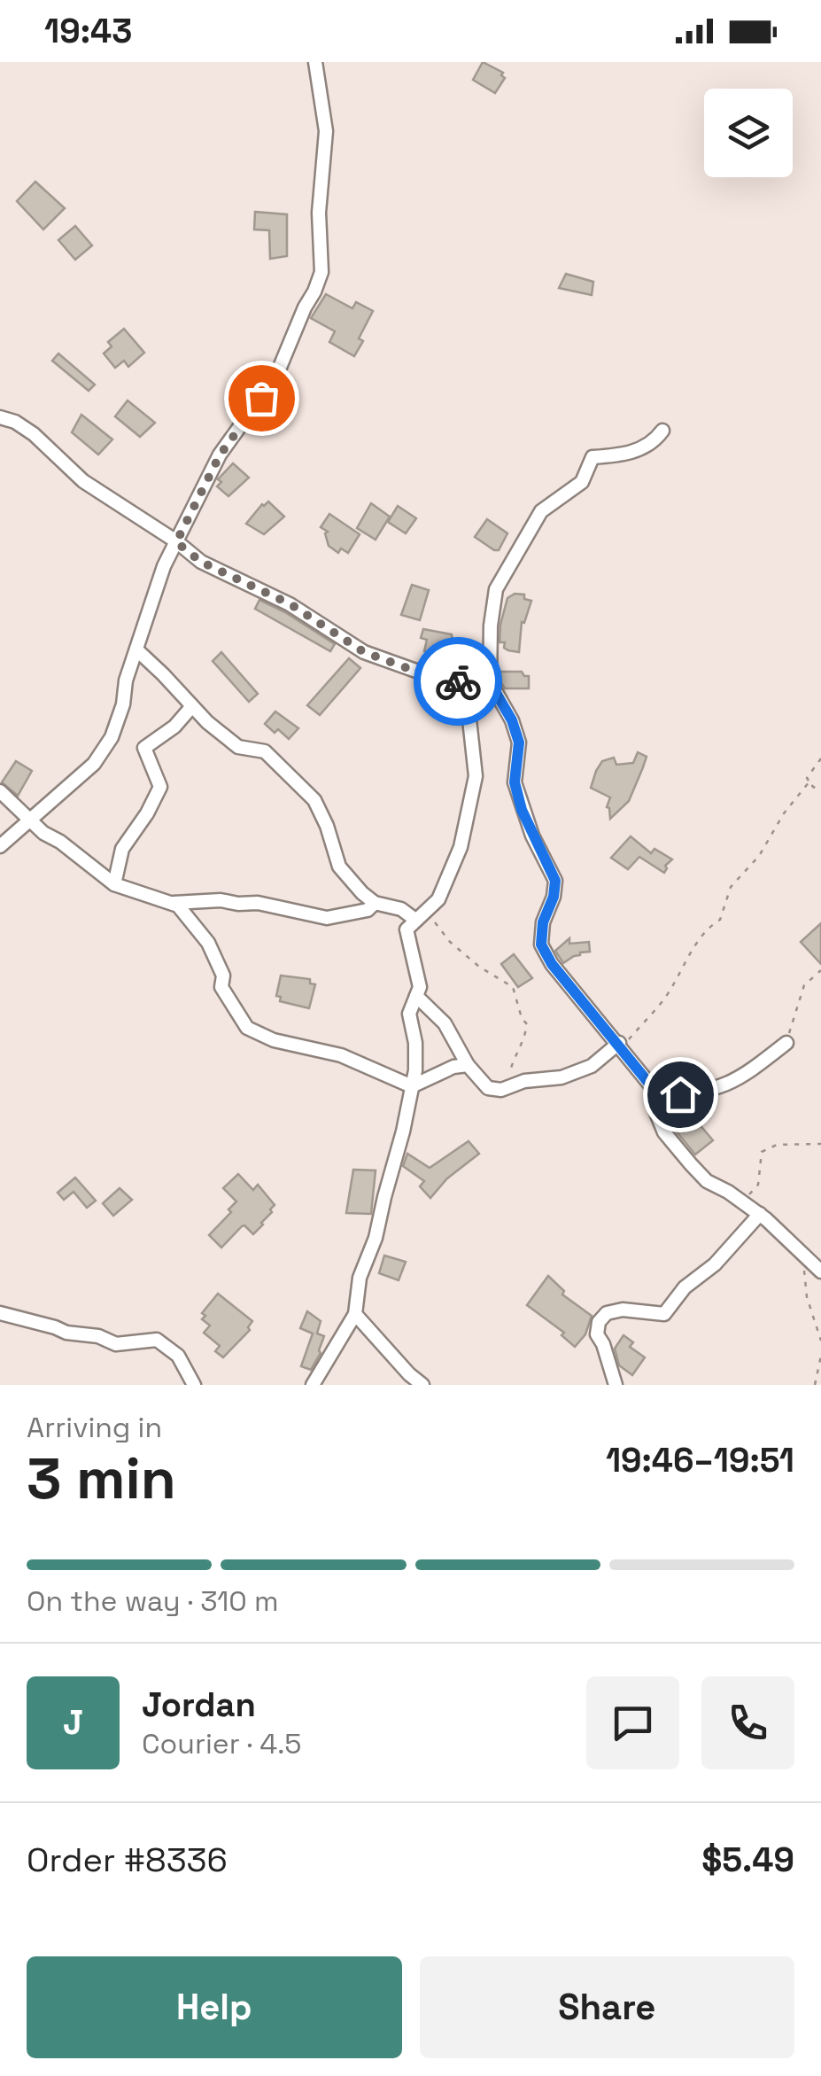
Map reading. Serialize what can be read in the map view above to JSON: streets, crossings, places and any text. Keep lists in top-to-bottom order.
{
  "page": {
    "status": "19:43",
    "heading": ["3 min", "Arriving in", "19:46–19:51"],
    "panel": [
      "Jordan",
      "Courier · 4.5",
      "Order #8336",
      "$5.49"
    ],
    "bar": "On the way · 310 m",
    "round": "J",
    "buttons": ["Help", "Share"]
  }
}
